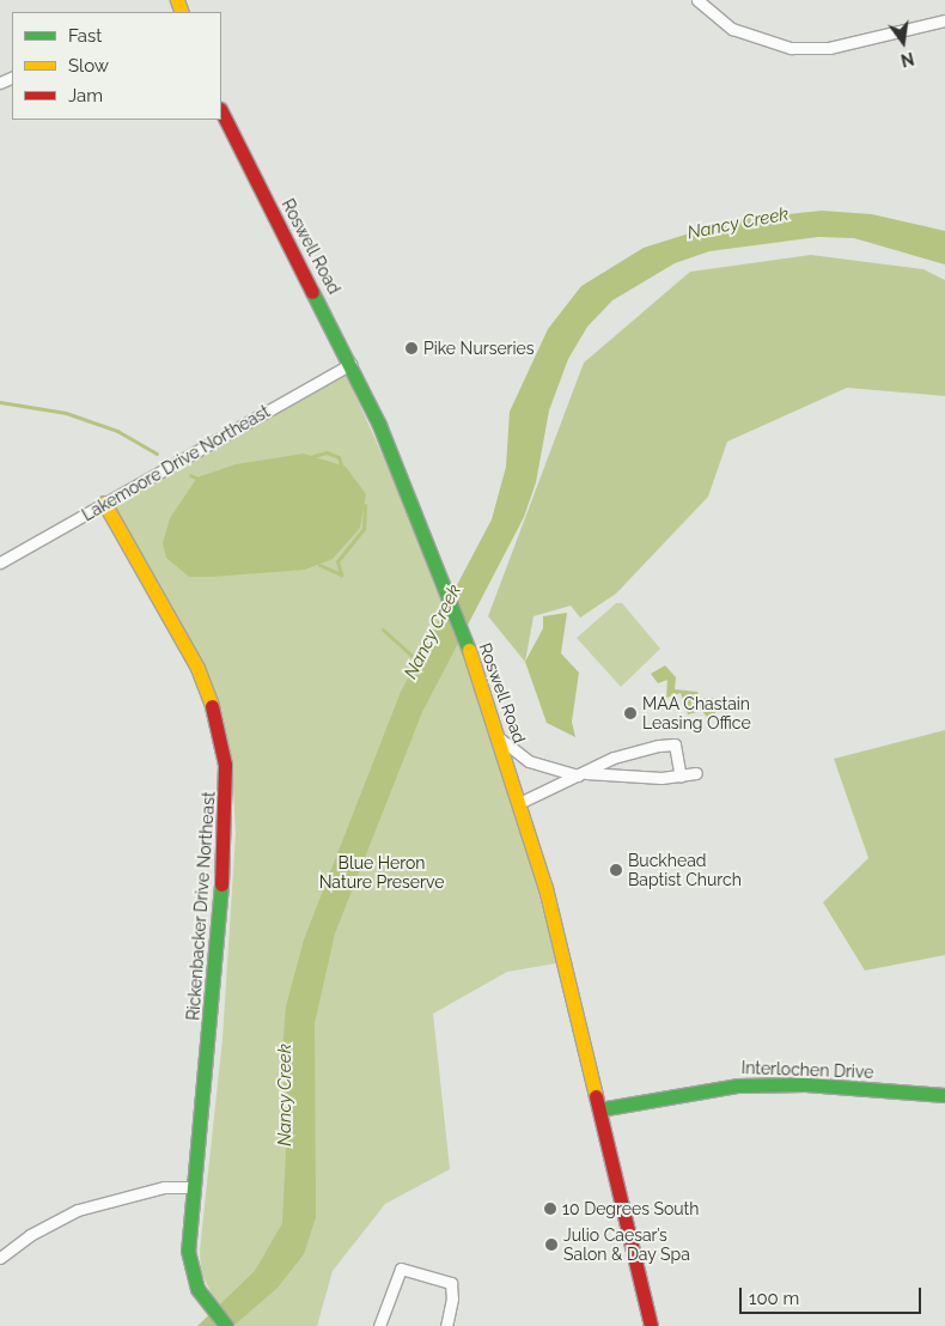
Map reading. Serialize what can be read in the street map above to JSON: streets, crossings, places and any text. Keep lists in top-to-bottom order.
{
  "streets": {
    "main road": ["Roswell Road", "Rickenbacker Drive Northeast", "Interlochen Drive"],
    "street": ["Lakemoore Drive Northeast"]
  },
  "crossings": [
    ["Roswell Road", "Lakemoore Drive Northeast"],
    ["Roswell Road", "Interlochen Drive"],
    ["Lakemoore Drive Northeast", "Rickenbacker Drive Northeast"]
  ],
  "water": ["Nancy Creek"],
  "parks": ["Blue Heron Nature Preserve"],
  "places": [
    "Pike Nurseries",
    "MAA Chastain Leasing Office",
    "Buckhead Baptist Church",
    "10 Degrees South",
    "Julio Caesar’s Salon & Day Spa"
  ],
  "legend": ["Fast", "Slow", "Jam"],
  "scale_bar": "100 m",
  "north": "bottom"
}
